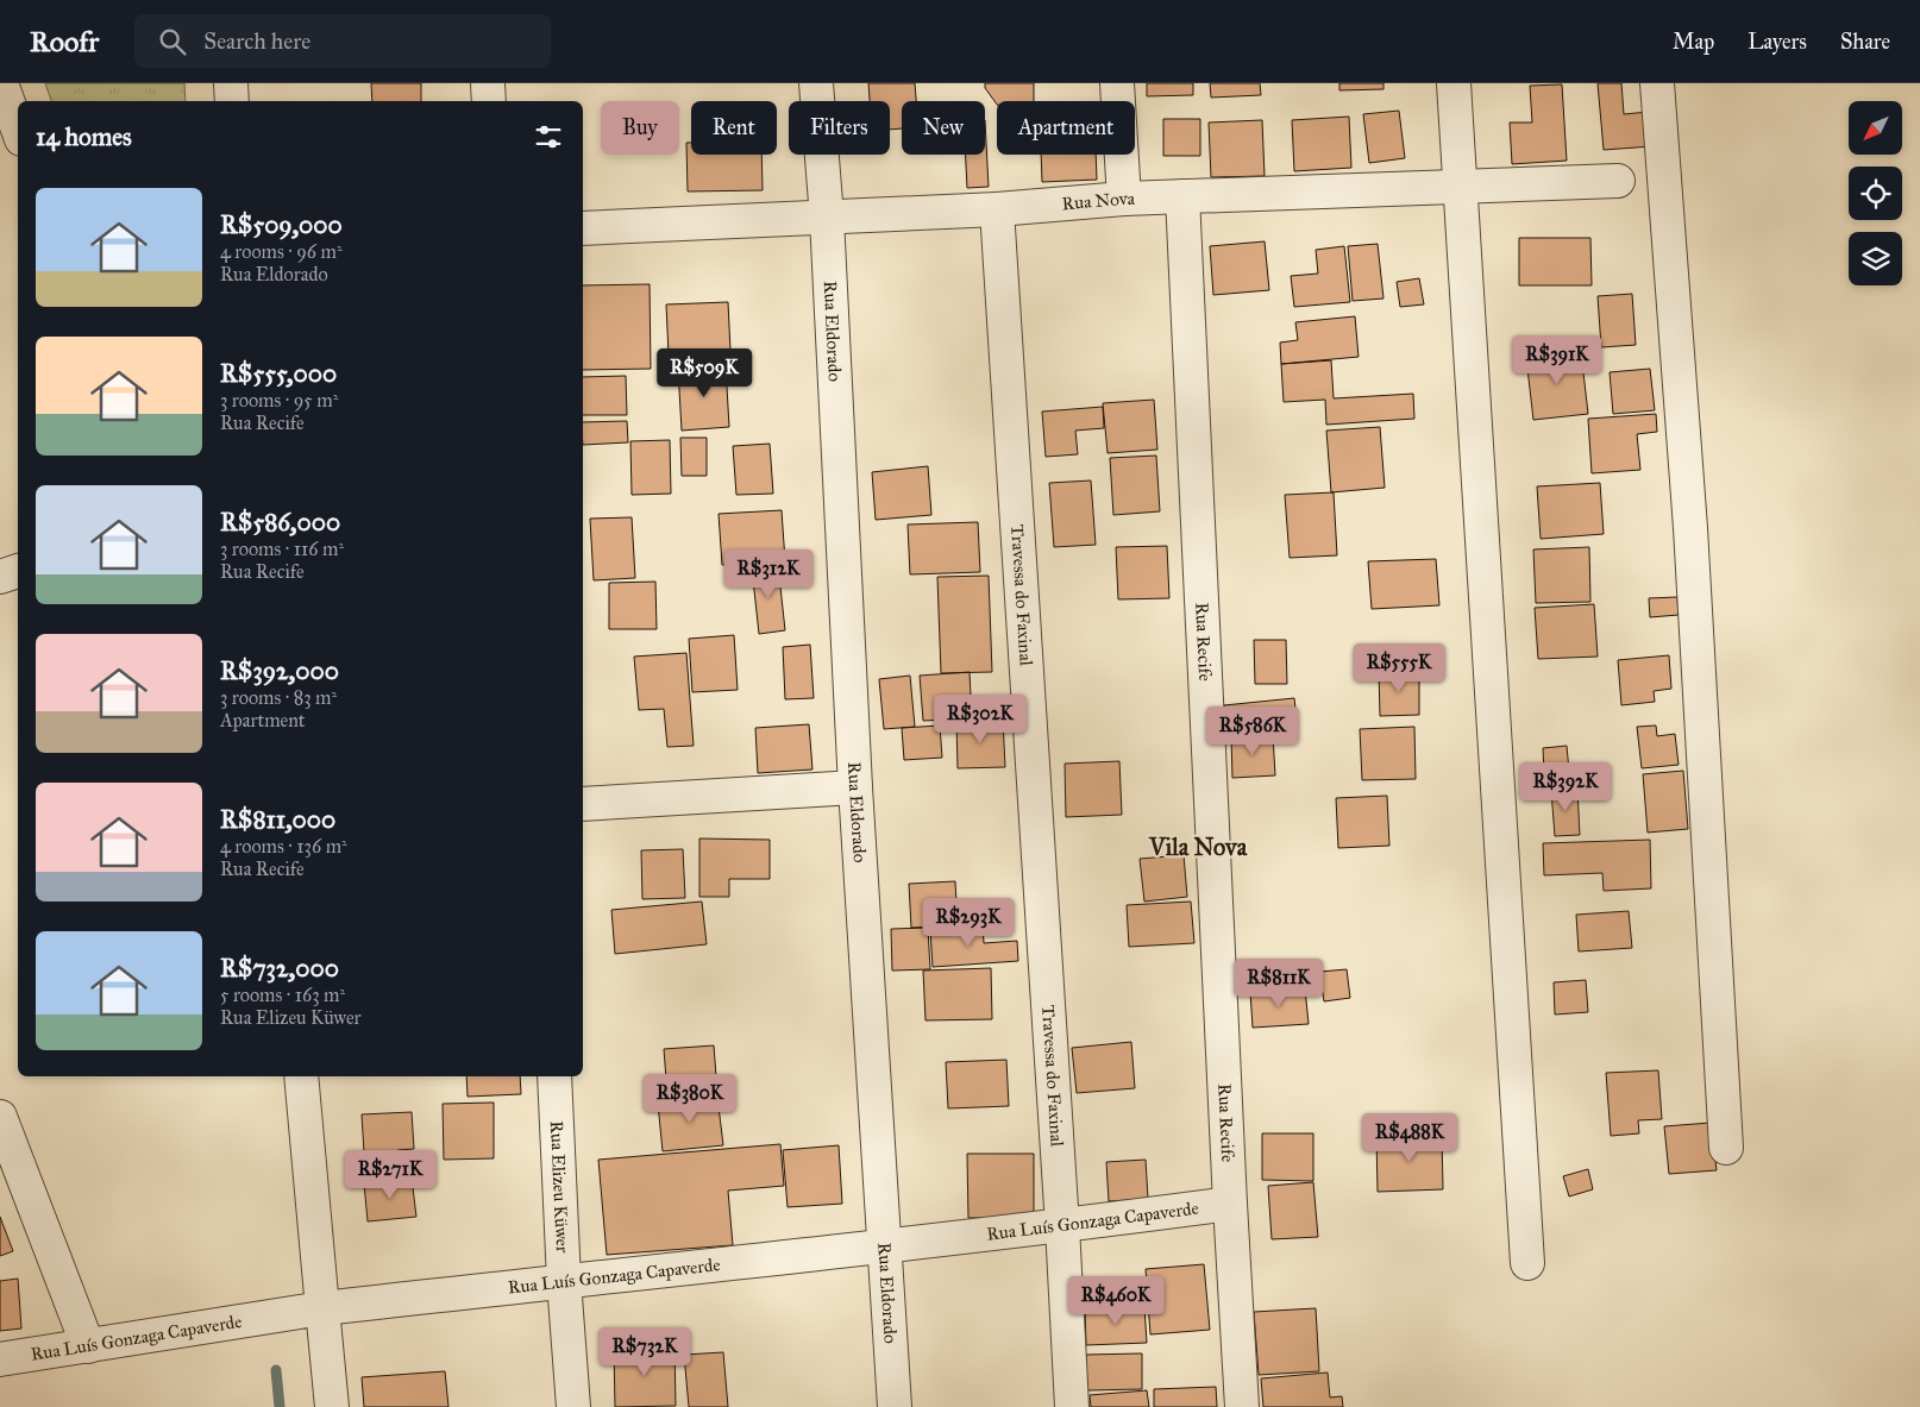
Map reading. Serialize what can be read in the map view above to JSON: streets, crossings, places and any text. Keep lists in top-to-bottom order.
{
  "streets": {
    "street": [
      "Rua Nova",
      "Rua Eldorado",
      "Travessa do Faxinal",
      "Rua Recife",
      "Rua Elizeu Küwer",
      "Rua Luís Gonzaga Capaverde"
    ]
  },
  "crossings": [
    ["Rua Nova", "Rua Eldorado"],
    ["Rua Nova", "Travessa do Faxinal"],
    ["Rua Nova", "Rua Recife"],
    ["Rua Eldorado", "Rua Luís Gonzaga Capaverde"],
    ["Travessa do Faxinal", "Rua Luís Gonzaga Capaverde"],
    ["Rua Recife", "Rua Luís Gonzaga Capaverde"],
    ["Rua Elizeu Küwer", "Rua Luís Gonzaga Capaverde"]
  ],
  "districts": ["Vila Nova"],
  "north": "bottom left",
  "page": {
    "header": "Roofr",
    "search": "Search here",
    "nav": ["Map", "Layers", "Share"],
    "chip": [
      "Buy",
      "Rent",
      "Filters",
      "New",
      "Apartment"
    ],
    "heading": "14 homes",
    "list": [
      {
        "name": "R$509,000",
        "note": "4 rooms · 96 m² · Rua Eldorado"
      },
      {
        "name": "R$555,000",
        "note": "3 rooms · 95 m² · Rua Recife"
      },
      {
        "name": "R$586,000",
        "note": "3 rooms · 116 m² · Rua Recife"
      },
      {
        "name": "R$392,000",
        "note": "3 rooms · 83 m² · Apartment"
      },
      {
        "name": "R$811,000",
        "note": "4 rooms · 136 m² · Rua Recife"
      },
      {
        "name": "R$732,000",
        "note": "5 rooms · 163 m² · Rua Elizeu Küwer"
      }
    ],
    "price": [
      "R$391K",
      "R$509K",
      "R$312K",
      "R$555K",
      "R$302K",
      "R$586K",
      "R$392K",
      "R$293K",
      "R$811K",
      "R$380K",
      "R$488K",
      "R$271K",
      "R$460K",
      "R$732K"
    ]
  }
}
